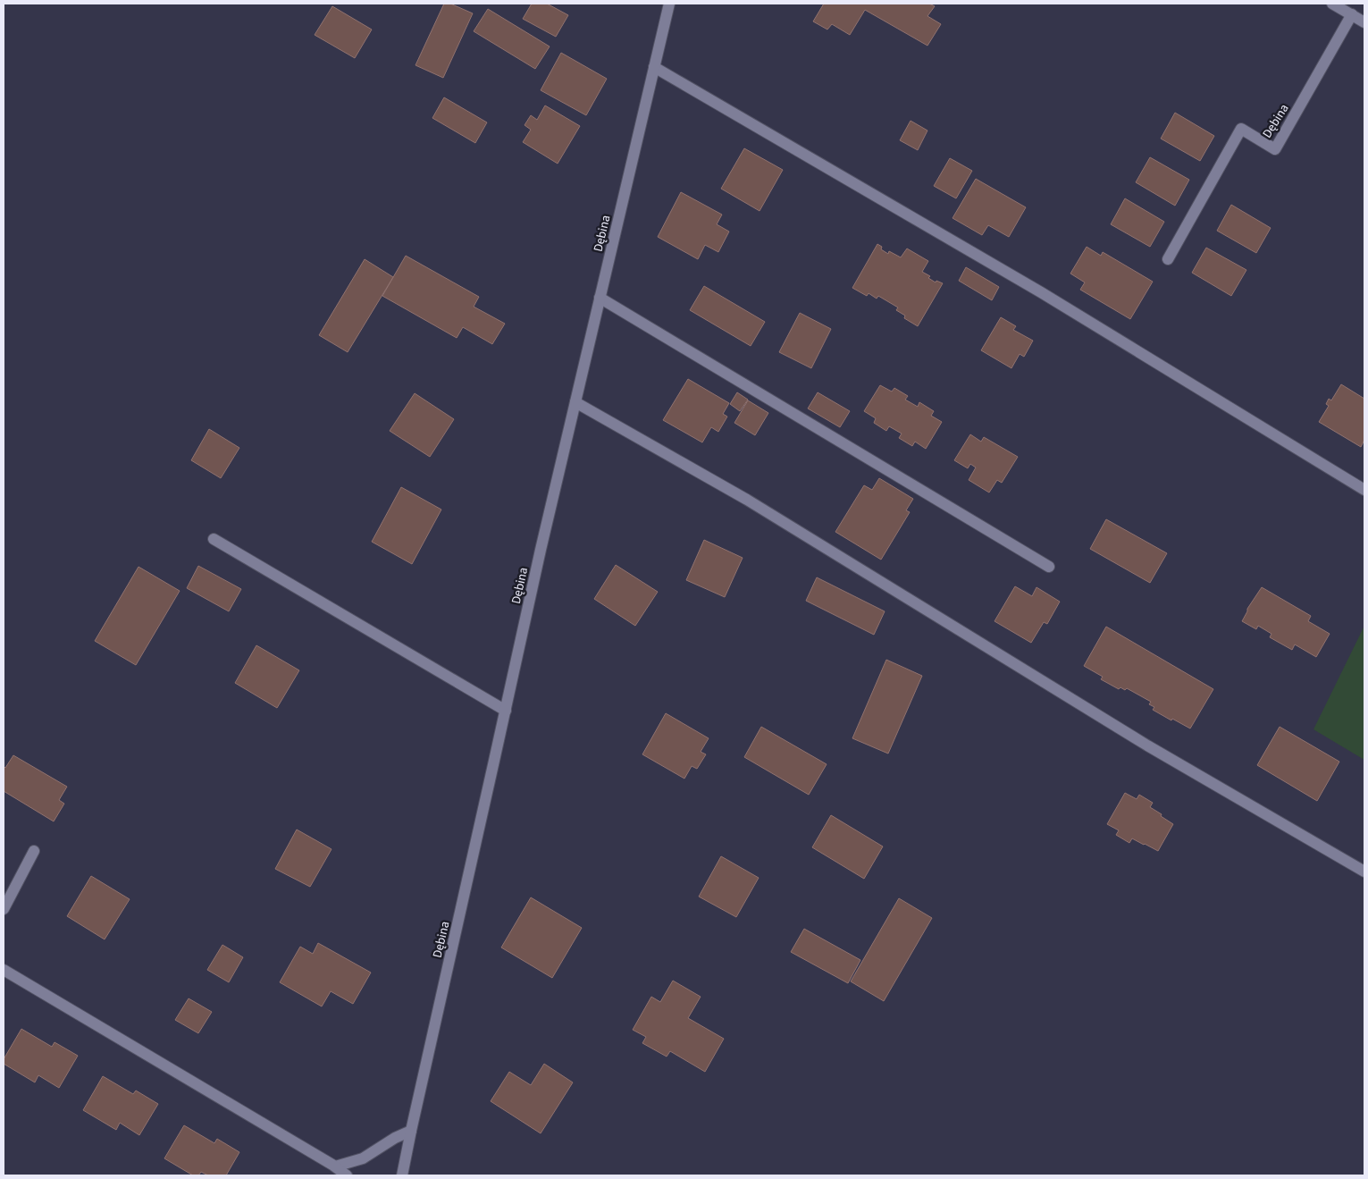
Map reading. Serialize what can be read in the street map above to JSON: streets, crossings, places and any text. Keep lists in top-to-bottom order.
{
  "streets": {
    "street": ["Dębina"]
  }
}
